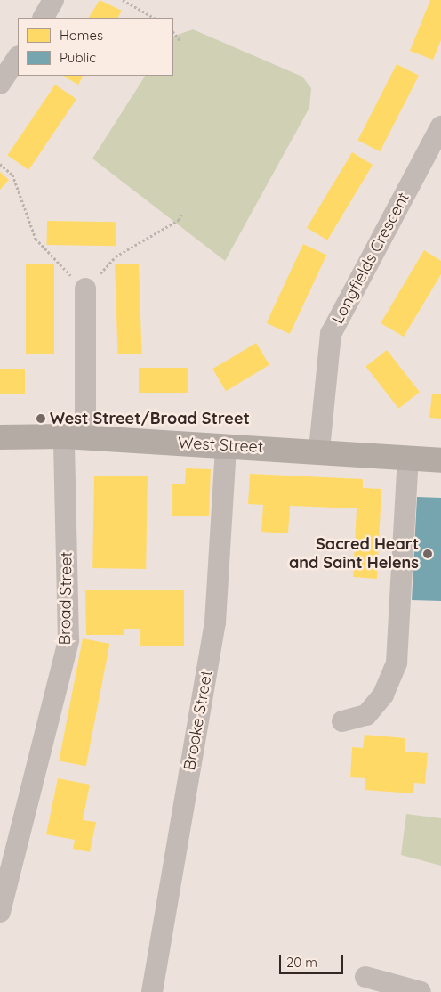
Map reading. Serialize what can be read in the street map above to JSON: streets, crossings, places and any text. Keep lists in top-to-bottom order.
{
  "streets": {
    "main road": ["West Street"],
    "street": ["Longfields Crescent", "Broad Street", "Brooke Street"]
  },
  "crossings": [
    ["Longfields Crescent", "West Street"],
    ["West Street", "Broad Street"],
    ["West Street", "Brooke Street"]
  ],
  "places": ["West Street/Broad Street", "Sacred Heart and Saint Helens"],
  "legend": ["Homes", "Public"],
  "scale_bar": "20 m"
}
